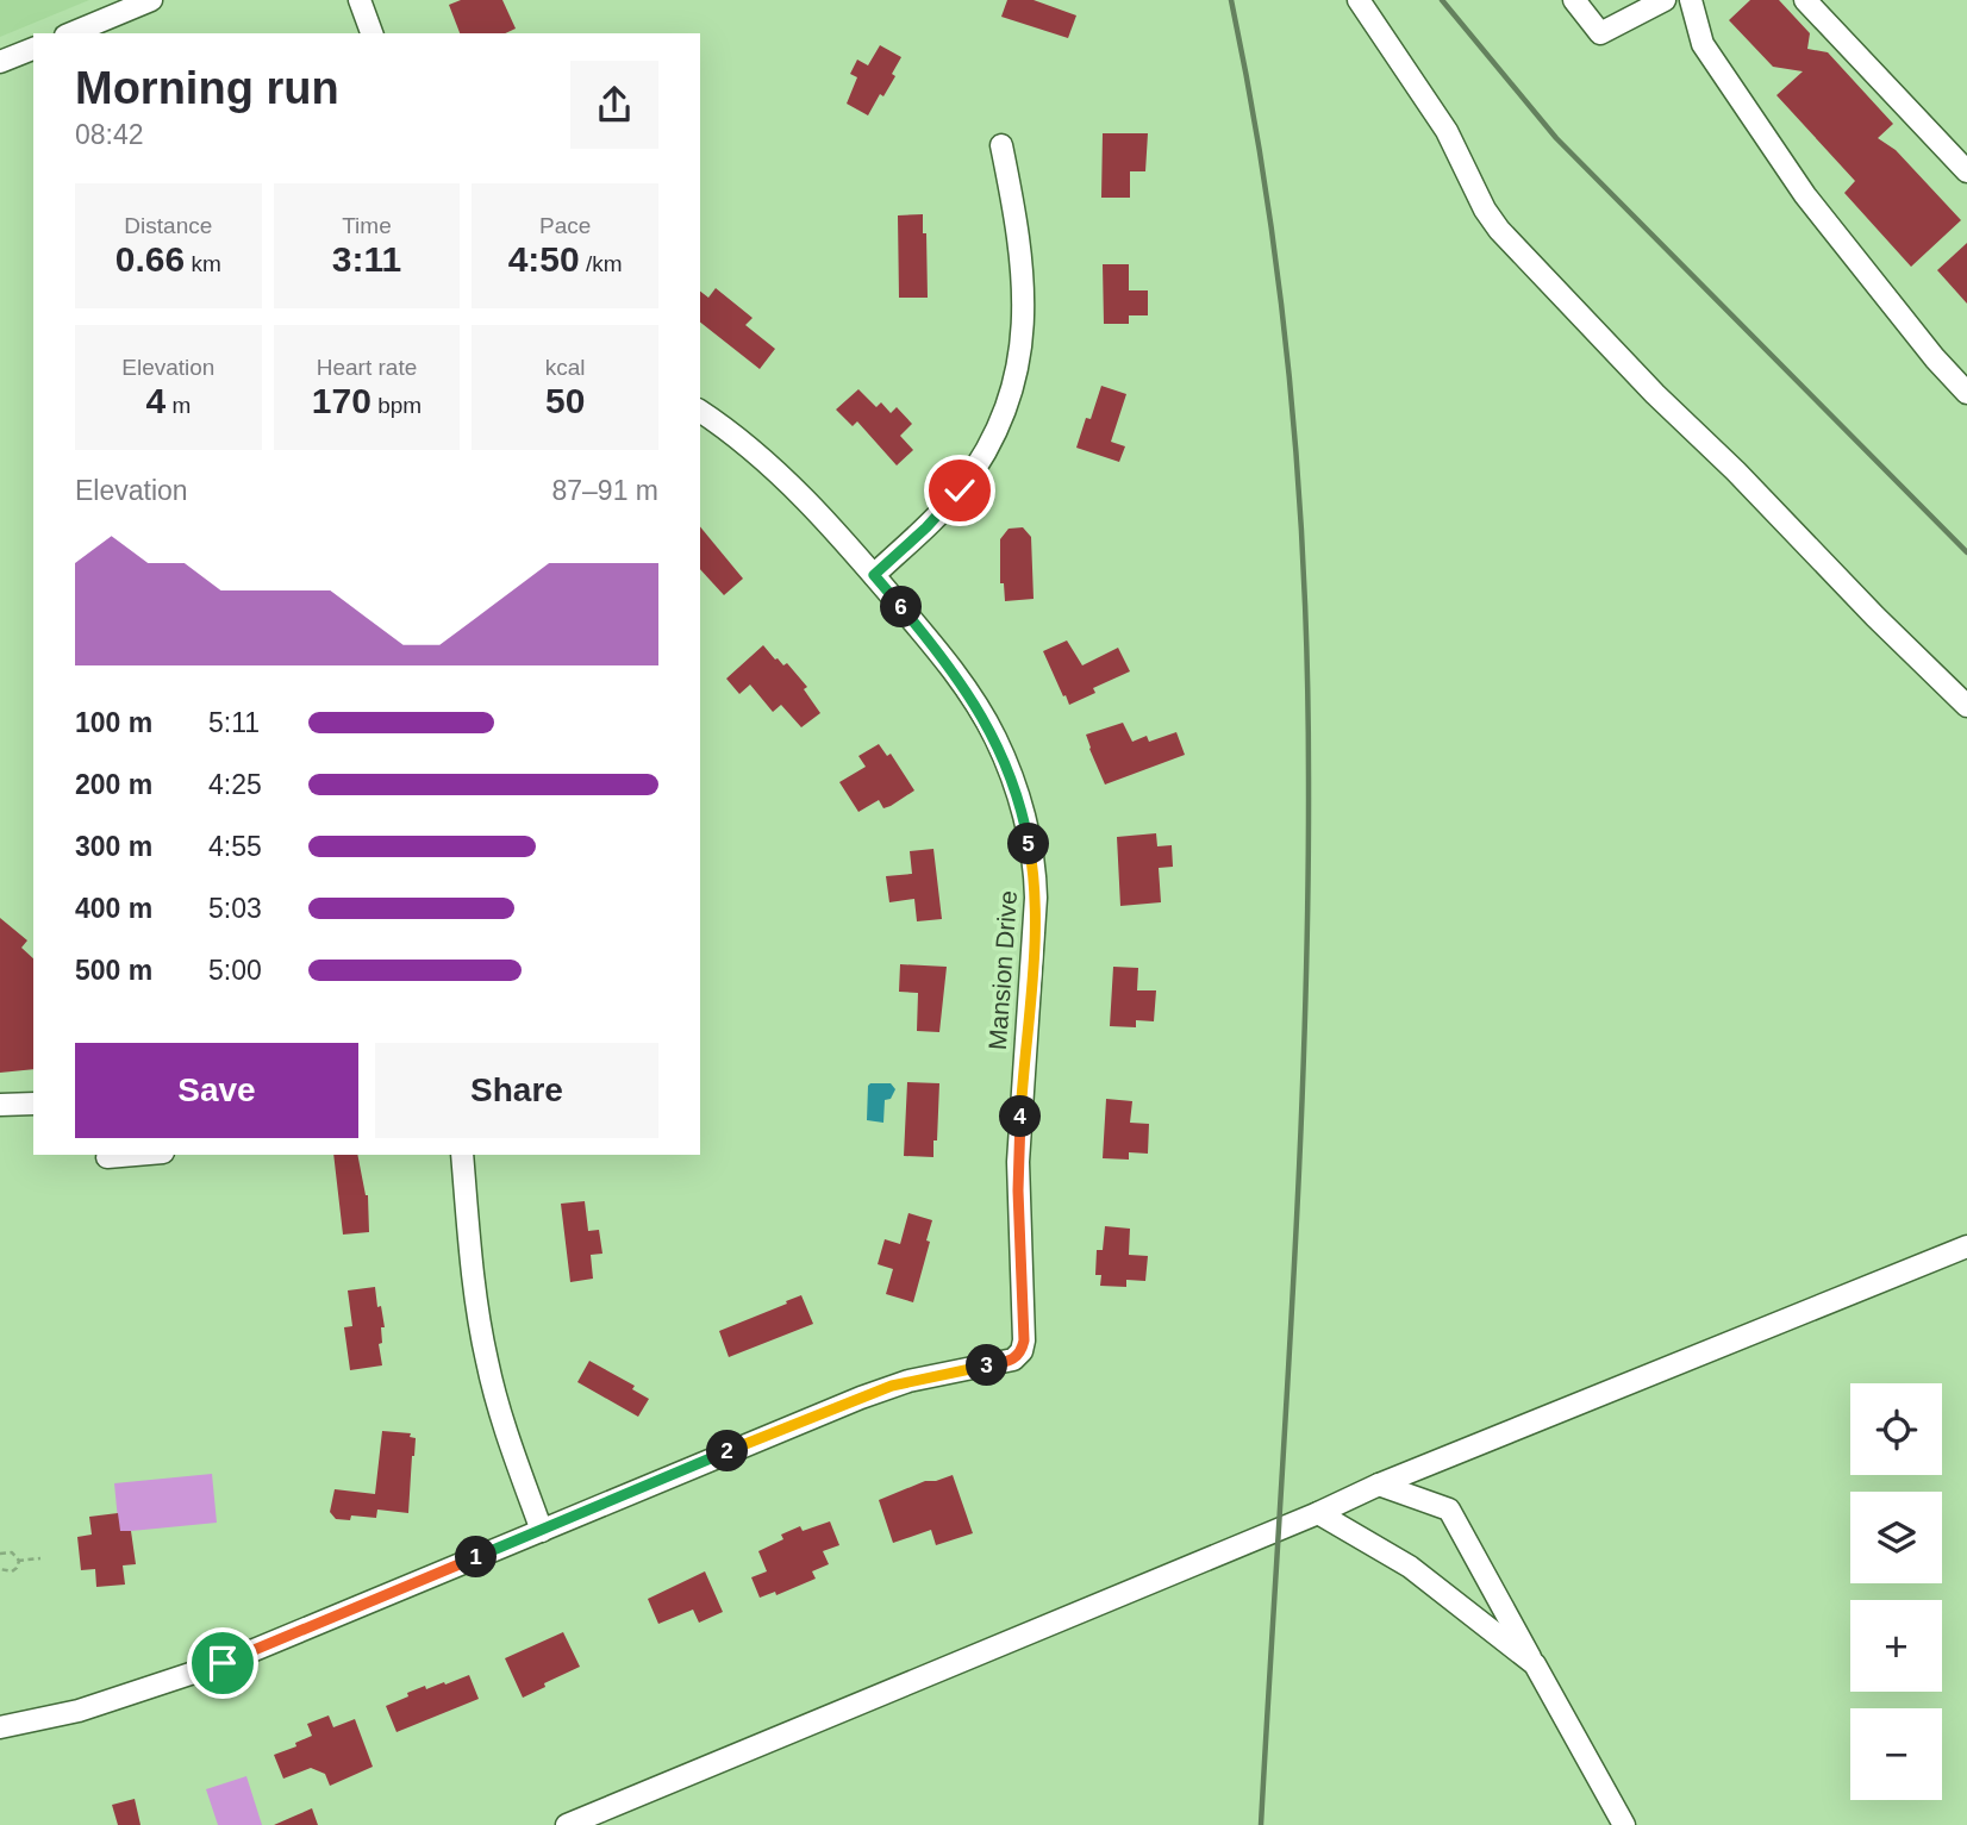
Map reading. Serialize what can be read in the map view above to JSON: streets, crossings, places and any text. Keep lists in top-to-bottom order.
{
  "streets": {
    "street": ["Mansion Drive"]
  },
  "page": {
    "heading": ["Morning run", "08:42"],
    "stats": [
      ["Distance", "0.66 km"],
      ["Time", "3:11"],
      ["Pace", "4:50 /km"],
      ["Elevation", "4 m"],
      ["Heart rate", "170 bpm"],
      ["kcal", "50"]
    ],
    "chart": ["Elevation", "87–91 m"],
    "pins": [
      "6",
      "5",
      "4",
      "3",
      "2",
      "1"
    ],
    "list": [
      {
        "name": "100 m",
        "note": "5:11"
      },
      {
        "name": "200 m",
        "note": "4:25"
      },
      {
        "name": "300 m",
        "note": "4:55"
      },
      {
        "name": "400 m",
        "note": "5:03"
      },
      {
        "name": "500 m",
        "note": "5:00"
      }
    ],
    "buttons": ["Save", "Share"],
    "map_buttons": ["+", "−"]
  }
}
